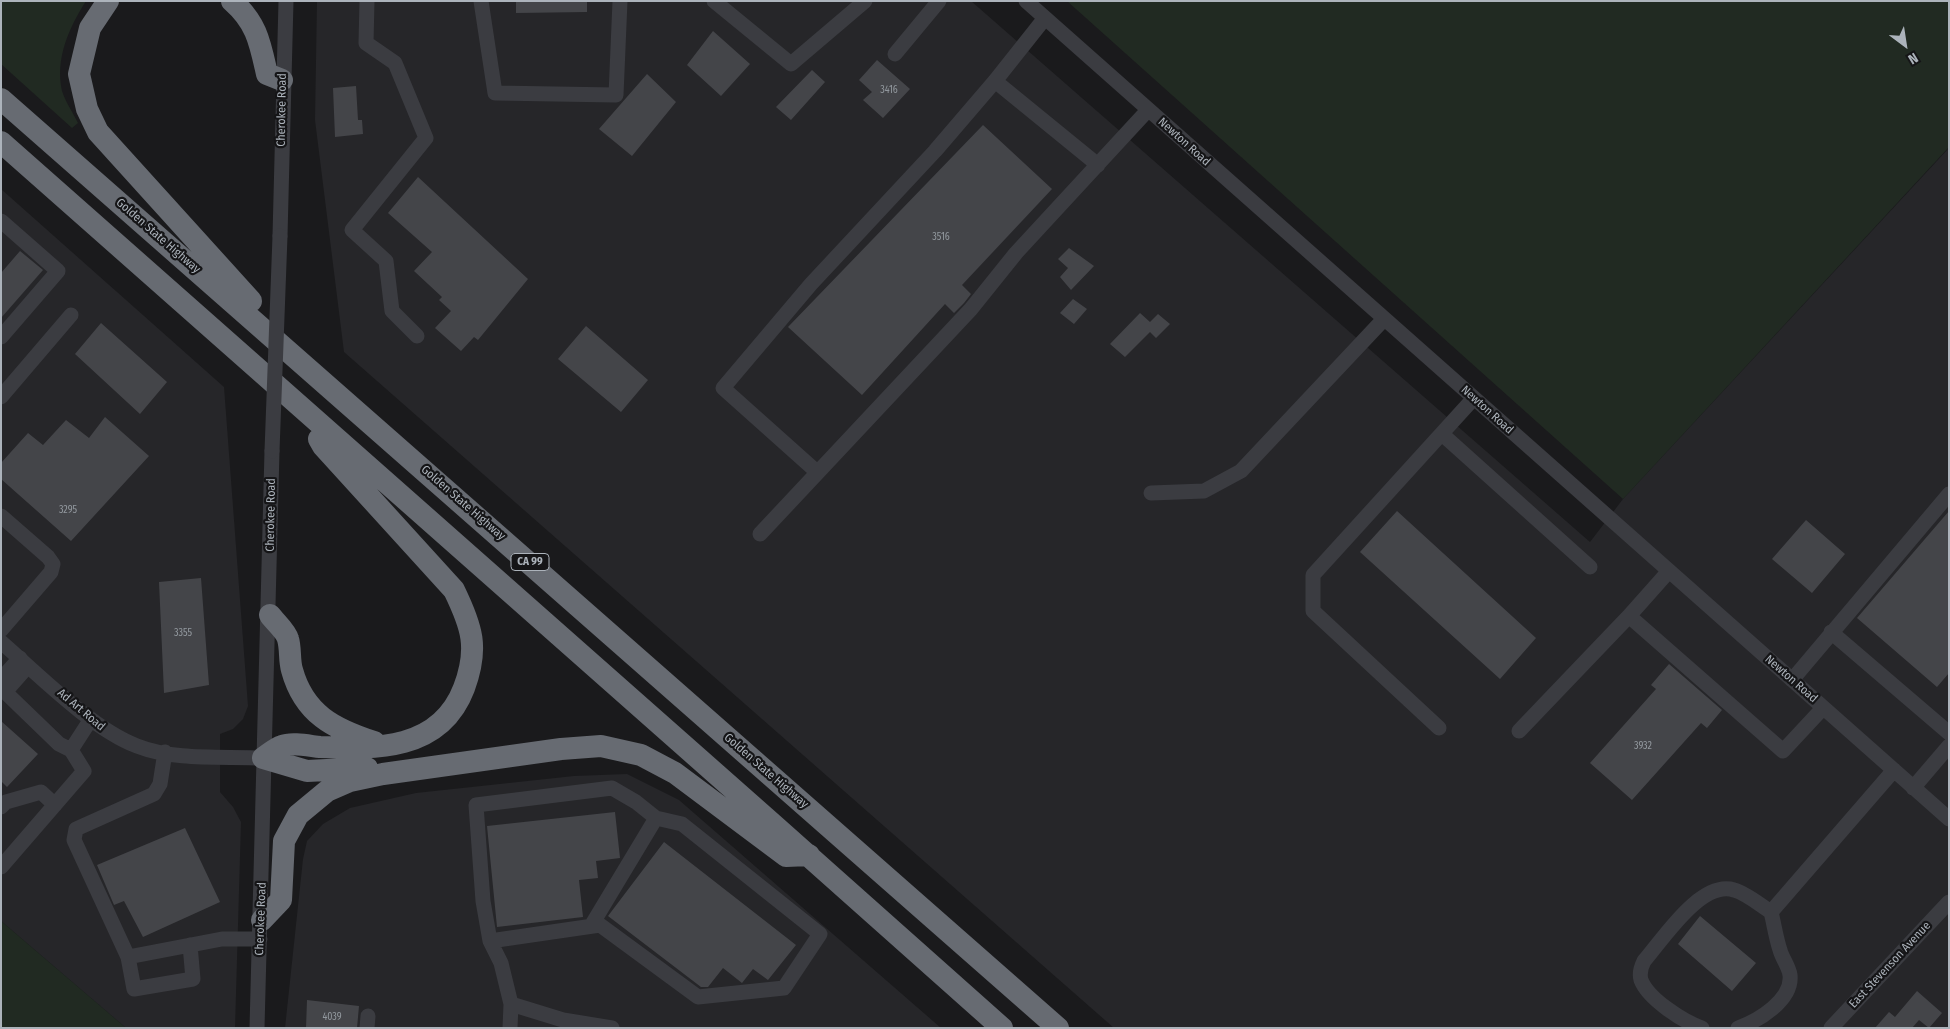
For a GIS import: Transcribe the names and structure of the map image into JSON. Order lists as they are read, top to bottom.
{
  "streets": {
    "highway": ["Golden State Highway", "CA 99"],
    "street": [
      "Cherokee Road",
      "Newton Road",
      "Ad Art Road",
      "East Stevenson Avenue"
    ]
  },
  "crossings": [
    ["Cherokee Road", "Ad Art Road"]
  ],
  "house_numbers": [
    "3416",
    "3516",
    "3295",
    "3355",
    "3932",
    "4039"
  ],
  "north": "bottom right"
}
